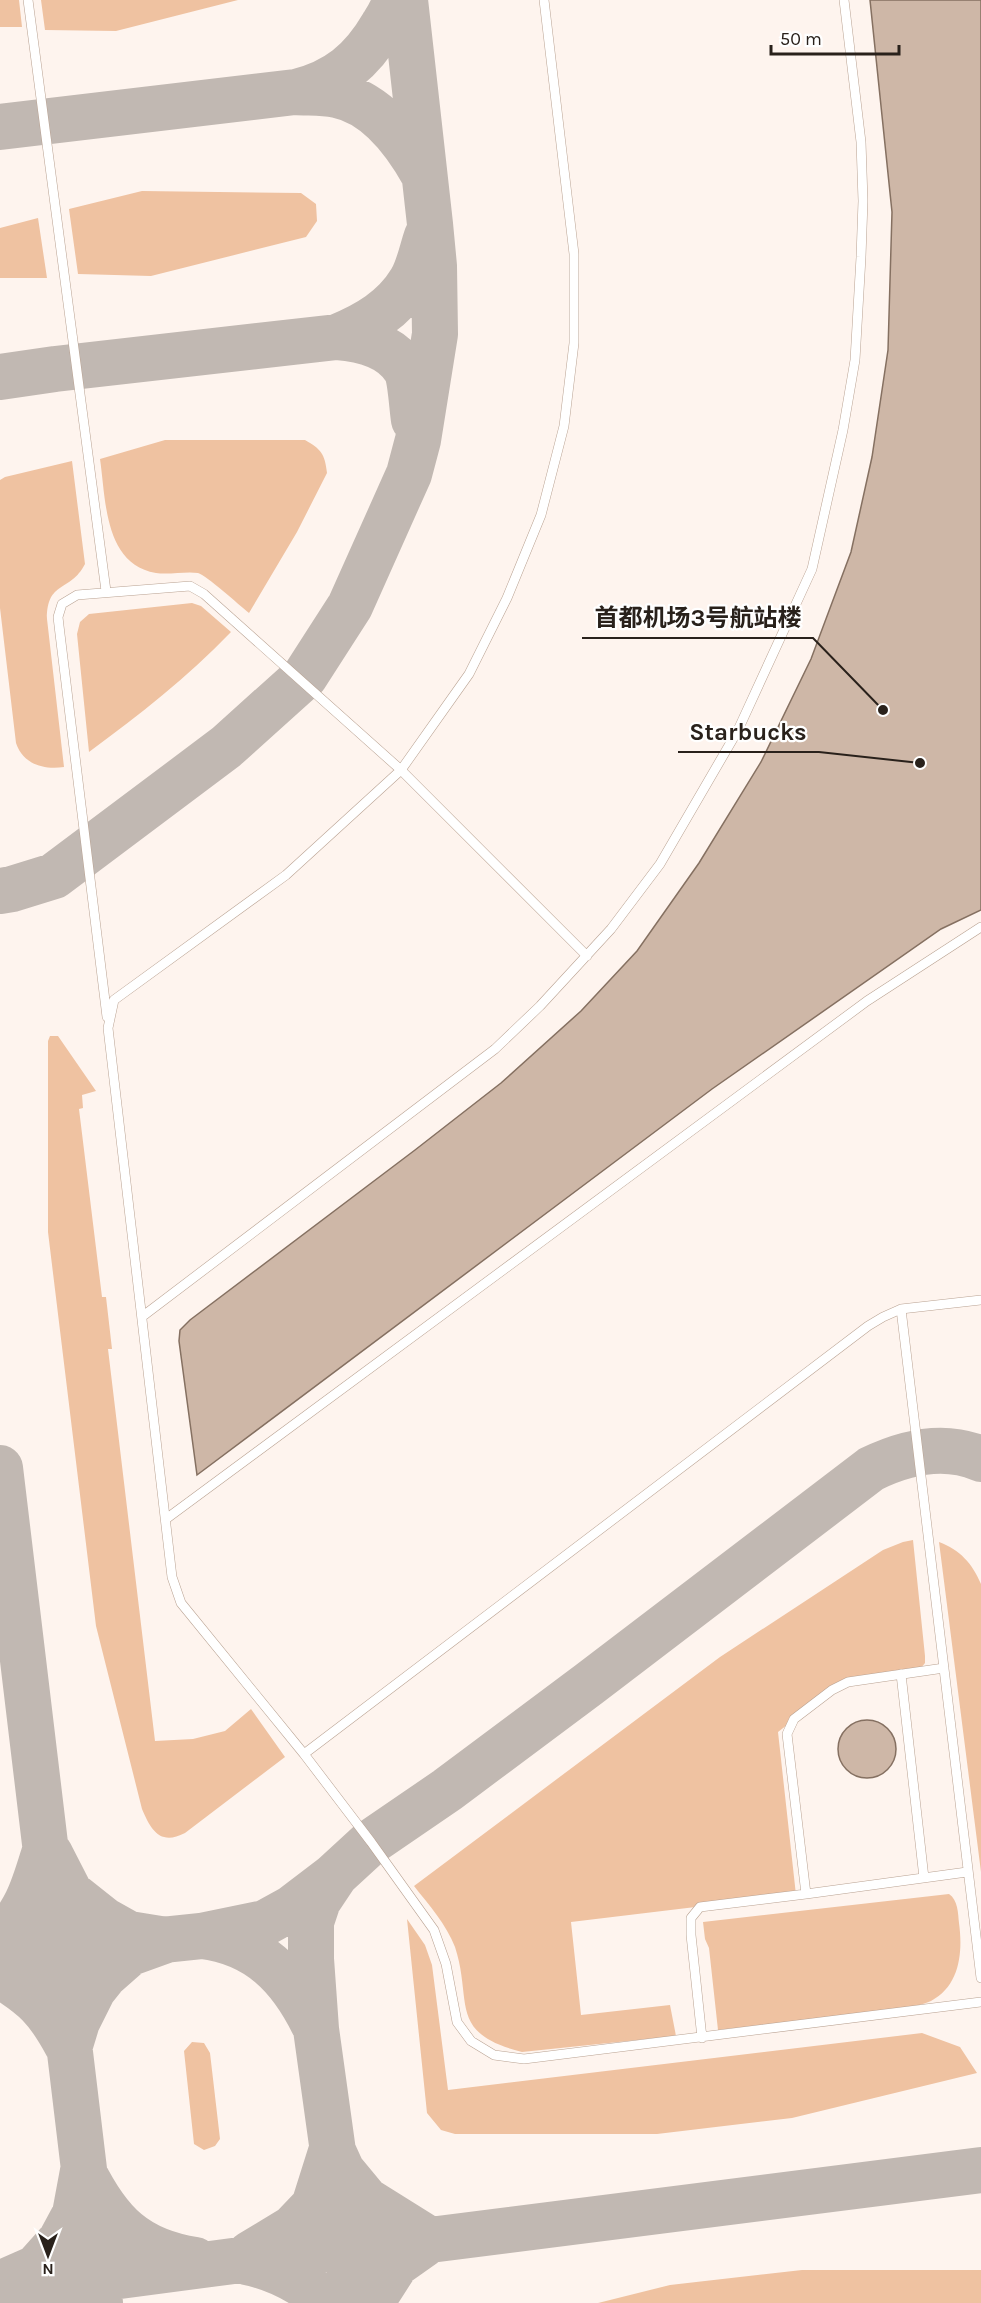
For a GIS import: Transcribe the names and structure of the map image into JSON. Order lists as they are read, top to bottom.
{
  "places": ["首都机场3号航站楼", "Starbucks"],
  "scale_bar": "50 m",
  "north": "bottom"
}
